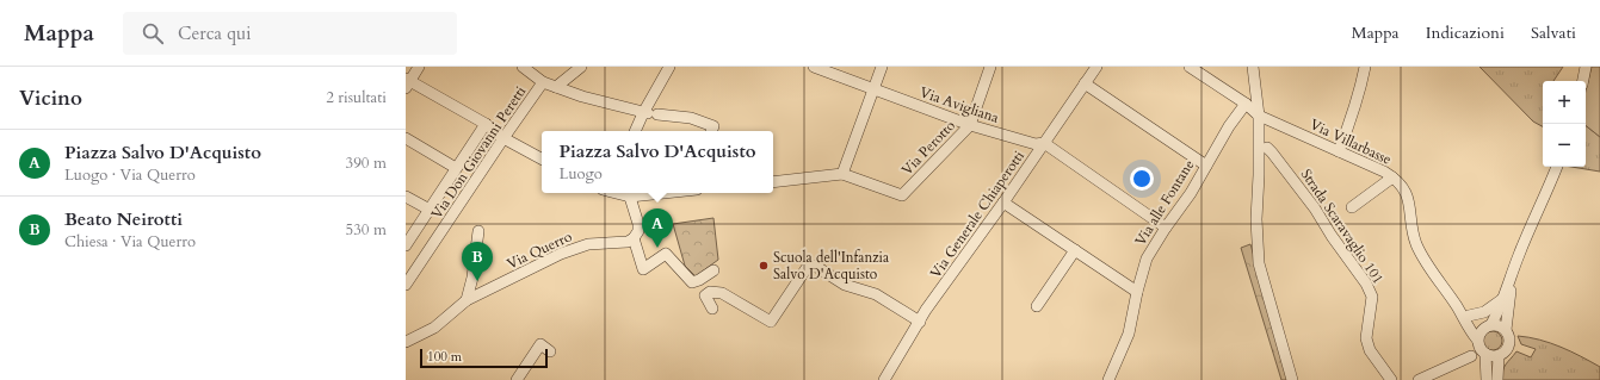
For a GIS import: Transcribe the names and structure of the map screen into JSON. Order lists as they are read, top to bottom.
{
  "streets": {
    "street": [
      "Via Avigliana",
      "Via Villarbasse",
      "Via Perotto",
      "Via Don Giovanni Peretti",
      "Via alle Fontane",
      "Via Generale Chiaperotti",
      "Strada Scaravaglio 101",
      "Via Querro"
    ]
  },
  "crossings": [
    ["Via Avigliana", "Via Perotto"],
    ["Via Avigliana", "Via Generale Chiaperotti"],
    ["Via Villarbasse", "Via alle Fontane"]
  ],
  "places": ["Scuola dell'Infanzia Salvo D'Acquisto"],
  "scale_bar": "100 m",
  "page": {
    "header": "Mappa",
    "search": "Cerca qui",
    "nav": ["Mappa", "Indicazioni", "Salvati"],
    "heading": ["Vicino", "2 risultati"],
    "map_buttons": ["+", "−"],
    "list": [
      {
        "mark": "A",
        "name": "Piazza Salvo D'Acquisto",
        "note": "Luogo · Via Querro",
        "value": "390 m"
      },
      {
        "mark": "B",
        "name": "Beato Neirotti",
        "note": "Chiesa · Via Querro",
        "value": "530 m"
      }
    ],
    "popup": ["Piazza Salvo D'Acquisto", "Luogo"],
    "pins": ["A", "B"],
    "scale": "100 m"
  }
}
